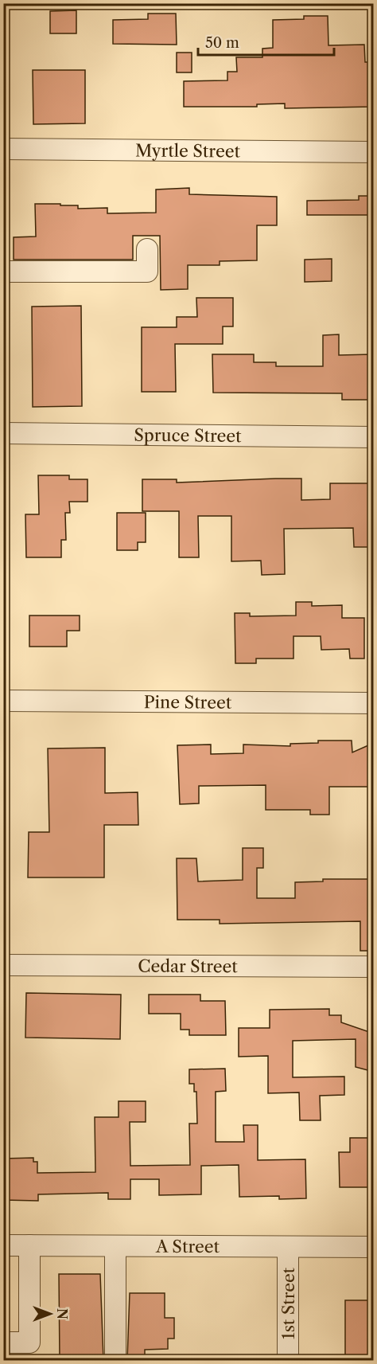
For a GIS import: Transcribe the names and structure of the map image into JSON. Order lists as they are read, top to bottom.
{
  "streets": {
    "street": [
      "Myrtle Street",
      "Spruce Street",
      "Pine Street",
      "Cedar Street",
      "A Street",
      "1st Street"
    ]
  },
  "crossings": [
    ["A Street", "1st Street"]
  ],
  "scale_bar": "50 m",
  "north": "right"
}
